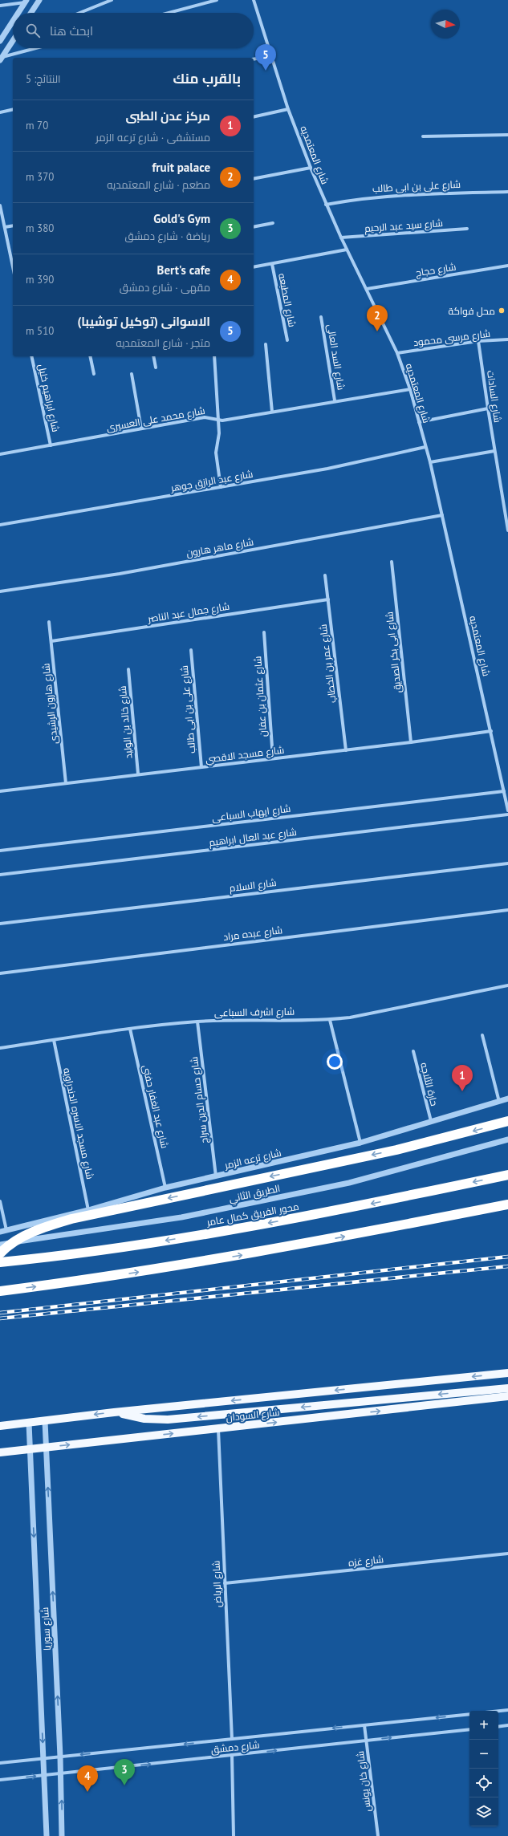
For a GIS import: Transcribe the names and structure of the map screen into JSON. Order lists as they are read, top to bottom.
{
  "streets": {
    "highway": ["محور الفريق كمال عامر"],
    "main road": ["شارع السودان"],
    "street": [
      "شارع المعتمديه",
      "شارع على بن ابى طالب",
      "شارع سيد عبد الرحيم",
      "شارع حجاج",
      "شارع المطبعه",
      "شارع مرسى محمود",
      "شارع السد العالى",
      "شارع السادات",
      "شارع ابراهيم خليل",
      "شارع محمد على العسيرى",
      "شارع عبد الرازق جوهر",
      "شارع ماهر هارون",
      "شارع جمال عبد الناصر",
      "شارع ابى بكر الصديق",
      "شارع عمر بن الخطاب",
      "شارع عثمان بن عفان",
      "شارع هارون الرشيدى",
      "شارع خالد بن الوليد",
      "شارع مسجد الاقصي",
      "شارع ايهاب السباعى",
      "شارع عبد العال ابراهيم",
      "شارع السلام",
      "شارع عبده مراد",
      "شارع اشرف السباعى",
      "حارة الثلاجه",
      "شارع حسام الدين سراج",
      "شارع عبد الغفار حفنى",
      "شارع مسجد الاسره الدندراويه",
      "شارع ترعه الزمر",
      "الطريق الثاني",
      "شارع غزه",
      "شارع الرياض",
      "شارع سوريا",
      "شارع دمشق",
      "شارع خان يونس"
    ]
  },
  "crossings": [
    ["شارع المعتمديه", "شارع على بن ابى طالب"],
    ["شارع المعتمديه", "شارع سيد عبد الرحيم"],
    ["شارع المعتمديه", "شارع حجاج"],
    ["شارع المعتمديه", "شارع مرسى محمود"],
    ["شارع المعتمديه", "شارع محمد على العسيرى"],
    ["شارع المعتمديه", "شارع عبد الرازق جوهر"],
    ["شارع المعتمديه", "شارع ماهر هارون"],
    ["شارع المعتمديه", "شارع مسجد الاقصي"],
    ["شارع المعتمديه", "شارع ايهاب السباعى"],
    ["شارع على بن ابى طالب", "شارع مسجد الاقصي"],
    ["شارع مرسى محمود", "شارع السادات"],
    ["شارع السد العالى", "شارع محمد على العسيرى"],
    ["شارع ابراهيم خليل", "شارع محمد على العسيرى"],
    ["شارع جمال عبد الناصر", "شارع عمر بن الخطاب"],
    ["شارع جمال عبد الناصر", "شارع هارون الرشيدى"],
    ["شارع ابى بكر الصديق", "شارع مسجد الاقصي"],
    ["شارع عمر بن الخطاب", "شارع مسجد الاقصي"],
    ["شارع عثمان بن عفان", "شارع مسجد الاقصي"],
    ["شارع هارون الرشيدى", "شارع مسجد الاقصي"],
    ["شارع خالد بن الوليد", "شارع مسجد الاقصي"],
    ["شارع اشرف السباعى", "شارع حسام الدين سراج"],
    ["شارع اشرف السباعى", "شارع عبد الغفار حفنى"],
    ["شارع اشرف السباعى", "شارع مسجد الاسره الدندراويه"],
    ["حارة الثلاجه", "شارع ترعه الزمر"],
    ["شارع حسام الدين سراج", "شارع ترعه الزمر"],
    ["شارع عبد الغفار حفنى", "شارع ترعه الزمر"],
    ["شارع مسجد الاسره الدندراويه", "شارع ترعه الزمر"],
    ["شارع السودان", "شارع الرياض"],
    ["شارع السودان", "شارع سوريا"],
    ["شارع غزه", "شارع الرياض"],
    ["شارع الرياض", "شارع دمشق"],
    ["شارع سوريا", "شارع دمشق"],
    ["شارع دمشق", "شارع خان يونس"]
  ],
  "places": ["محل فواكة"],
  "north": "right",
  "page": {
    "search": "ابحث هنا",
    "pins": [
      "5",
      "2",
      "1",
      "3",
      "4"
    ],
    "heading": ["بالقرب منك", "النتائج: 5"],
    "list": [
      {
        "mark": "1",
        "name": "مركز عدن الطبى",
        "note": "مستشفى · شارع ترعه الزمر",
        "value": "70 m"
      },
      {
        "mark": "2",
        "name": "fruit palace",
        "note": "مطعم · شارع المعتمديه",
        "value": "370 m"
      },
      {
        "mark": "3",
        "name": "Gold's Gym",
        "note": "رياضة · شارع دمشق",
        "value": "380 m"
      },
      {
        "mark": "4",
        "name": "Bert's cafe",
        "note": "مقهى · شارع دمشق",
        "value": "390 m"
      },
      {
        "mark": "5",
        "name": "الاسوانى (توكيل توشيبا)",
        "note": "متجر · شارع المعتمديه",
        "value": "510 m"
      }
    ],
    "map_buttons": ["+", "−"]
  }
}
